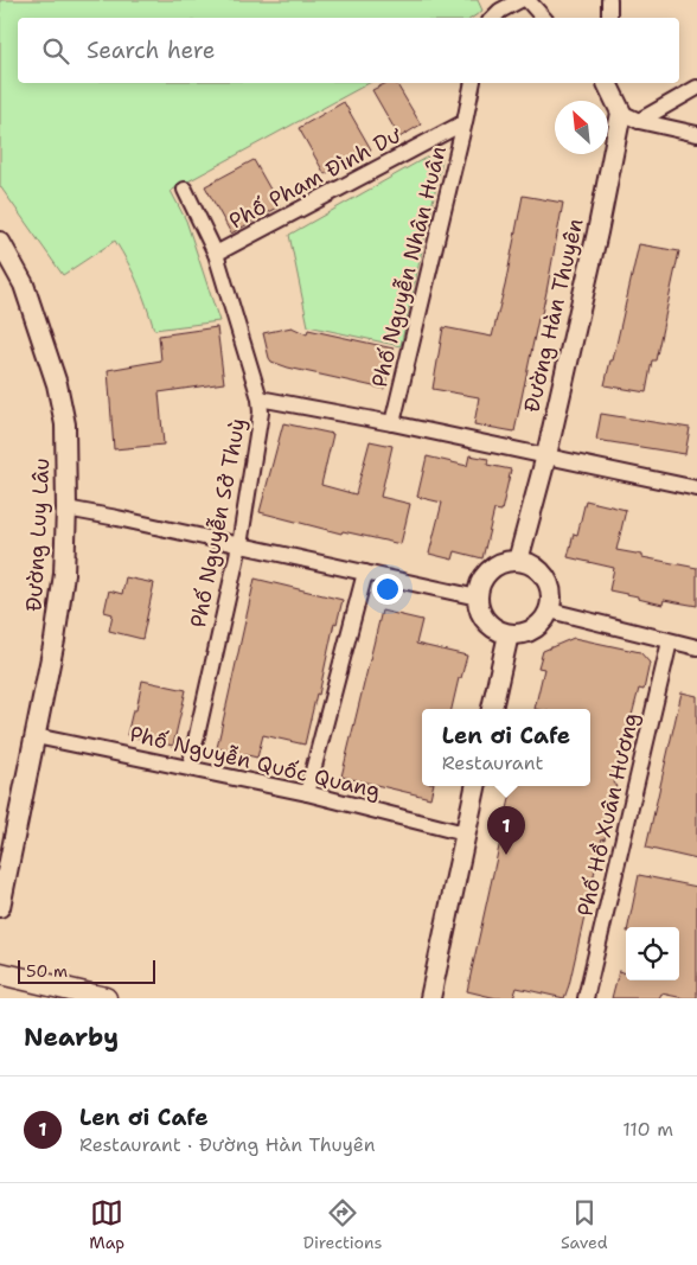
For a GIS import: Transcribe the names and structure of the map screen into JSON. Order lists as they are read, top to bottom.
{
  "streets": {
    "street": [
      "Phố Phạm Đình Dư",
      "Phố Nguyễn Nhân Huân",
      "Đường Hàn Thuyên",
      "Phố Nguyễn Sở Thuỳ",
      "Đường Luy Lâu",
      "Phố Nguyễn Quốc Quang",
      "Phố Hồ Xuân Hương"
    ]
  },
  "crossings": [
    ["Phố Phạm Đình Dư", "Phố Nguyễn Nhân Huân"],
    ["Phố Phạm Đình Dư", "Phố Nguyễn Sở Thuỳ"],
    ["Phố Nguyễn Sở Thuỳ", "Phố Nguyễn Quốc Quang"],
    ["Đường Luy Lâu", "Phố Nguyễn Quốc Quang"]
  ],
  "scale_bar": "50 m",
  "north": "top left",
  "page": {
    "search": "Search here",
    "popup": ["Len ơi Cafe", "Restaurant"],
    "pins": "1",
    "scale": "50 m",
    "heading": "Nearby",
    "list": [
      {
        "mark": "1",
        "name": "Len ơi Cafe",
        "note": "Restaurant · Đường Hàn Thuyên",
        "value": "110 m"
      }
    ],
    "nav": ["Map", "Directions", "Saved"]
  }
}
